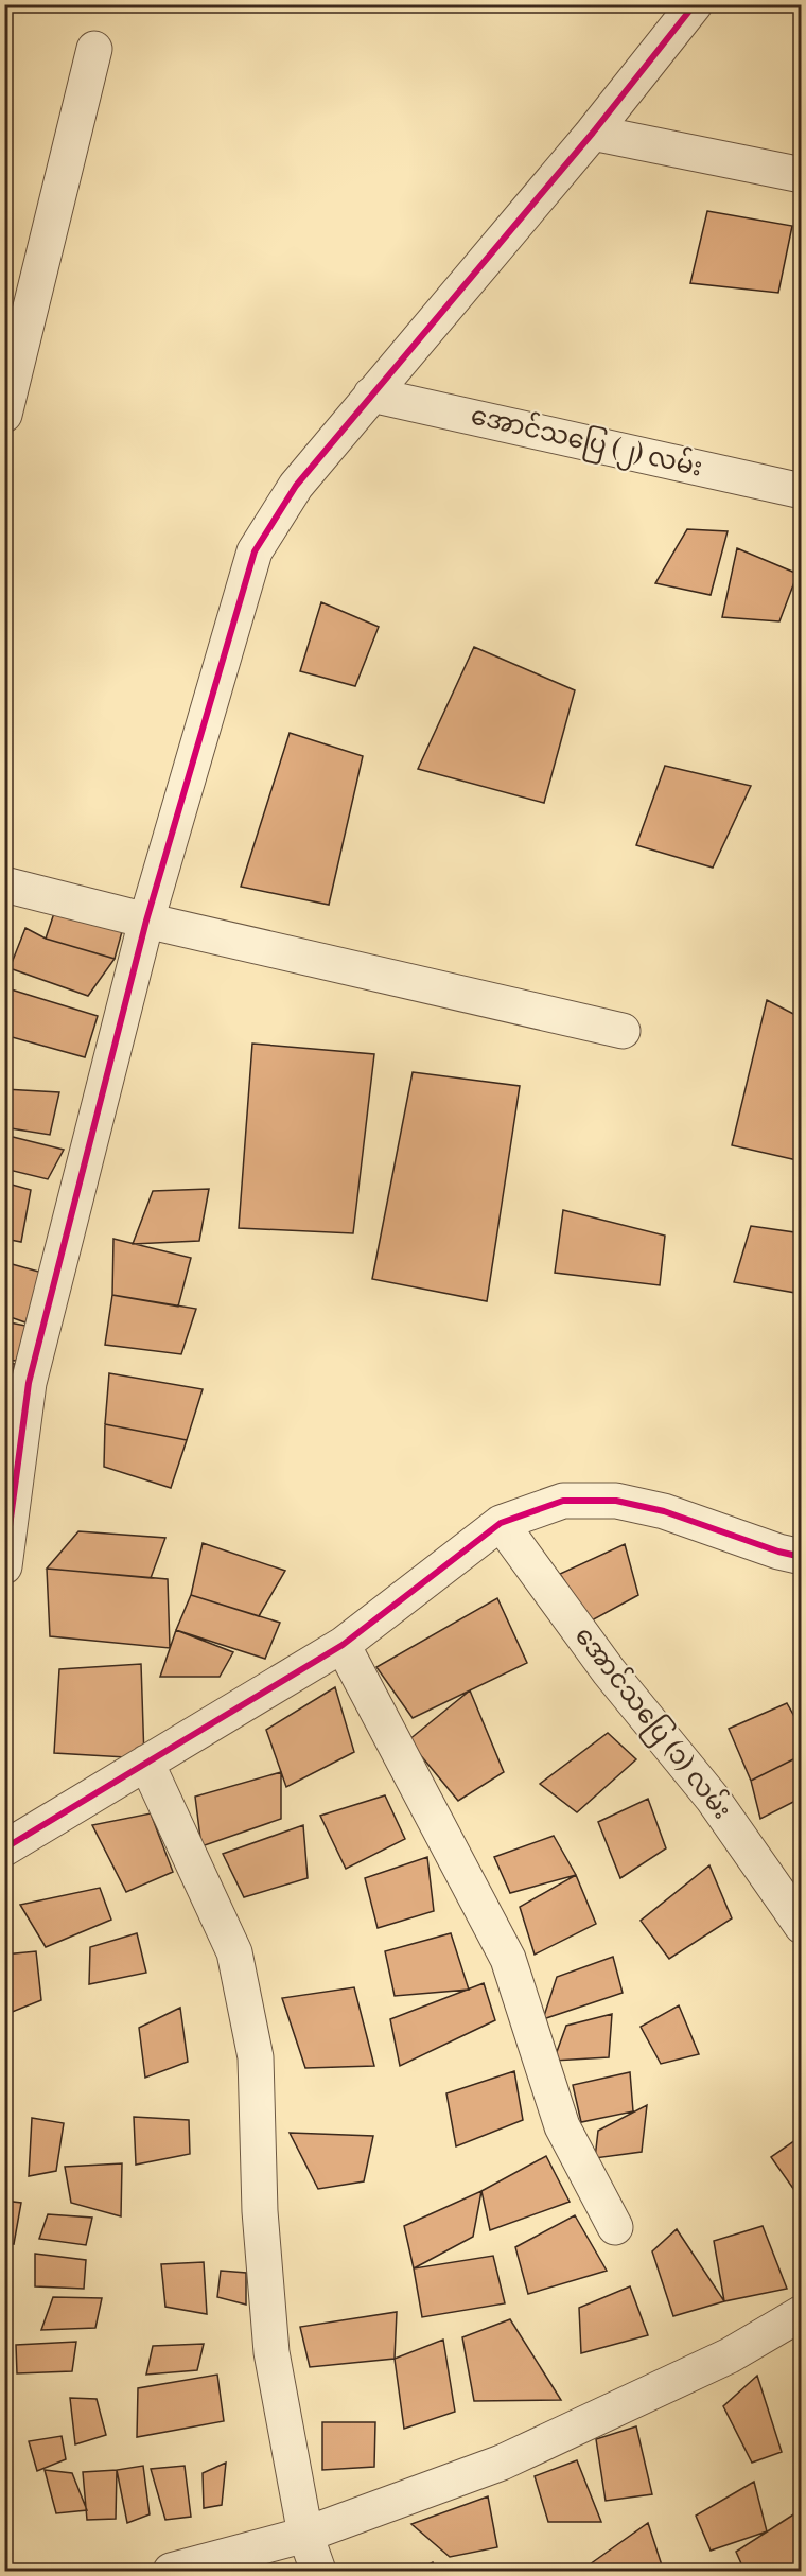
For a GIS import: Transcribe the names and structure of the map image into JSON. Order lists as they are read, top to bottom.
{
  "streets": {
    "street": ["အောင်သပြေ (၂) လမ်း", "အောင်သပြေ (၁) လမ်း"]
  }
}
